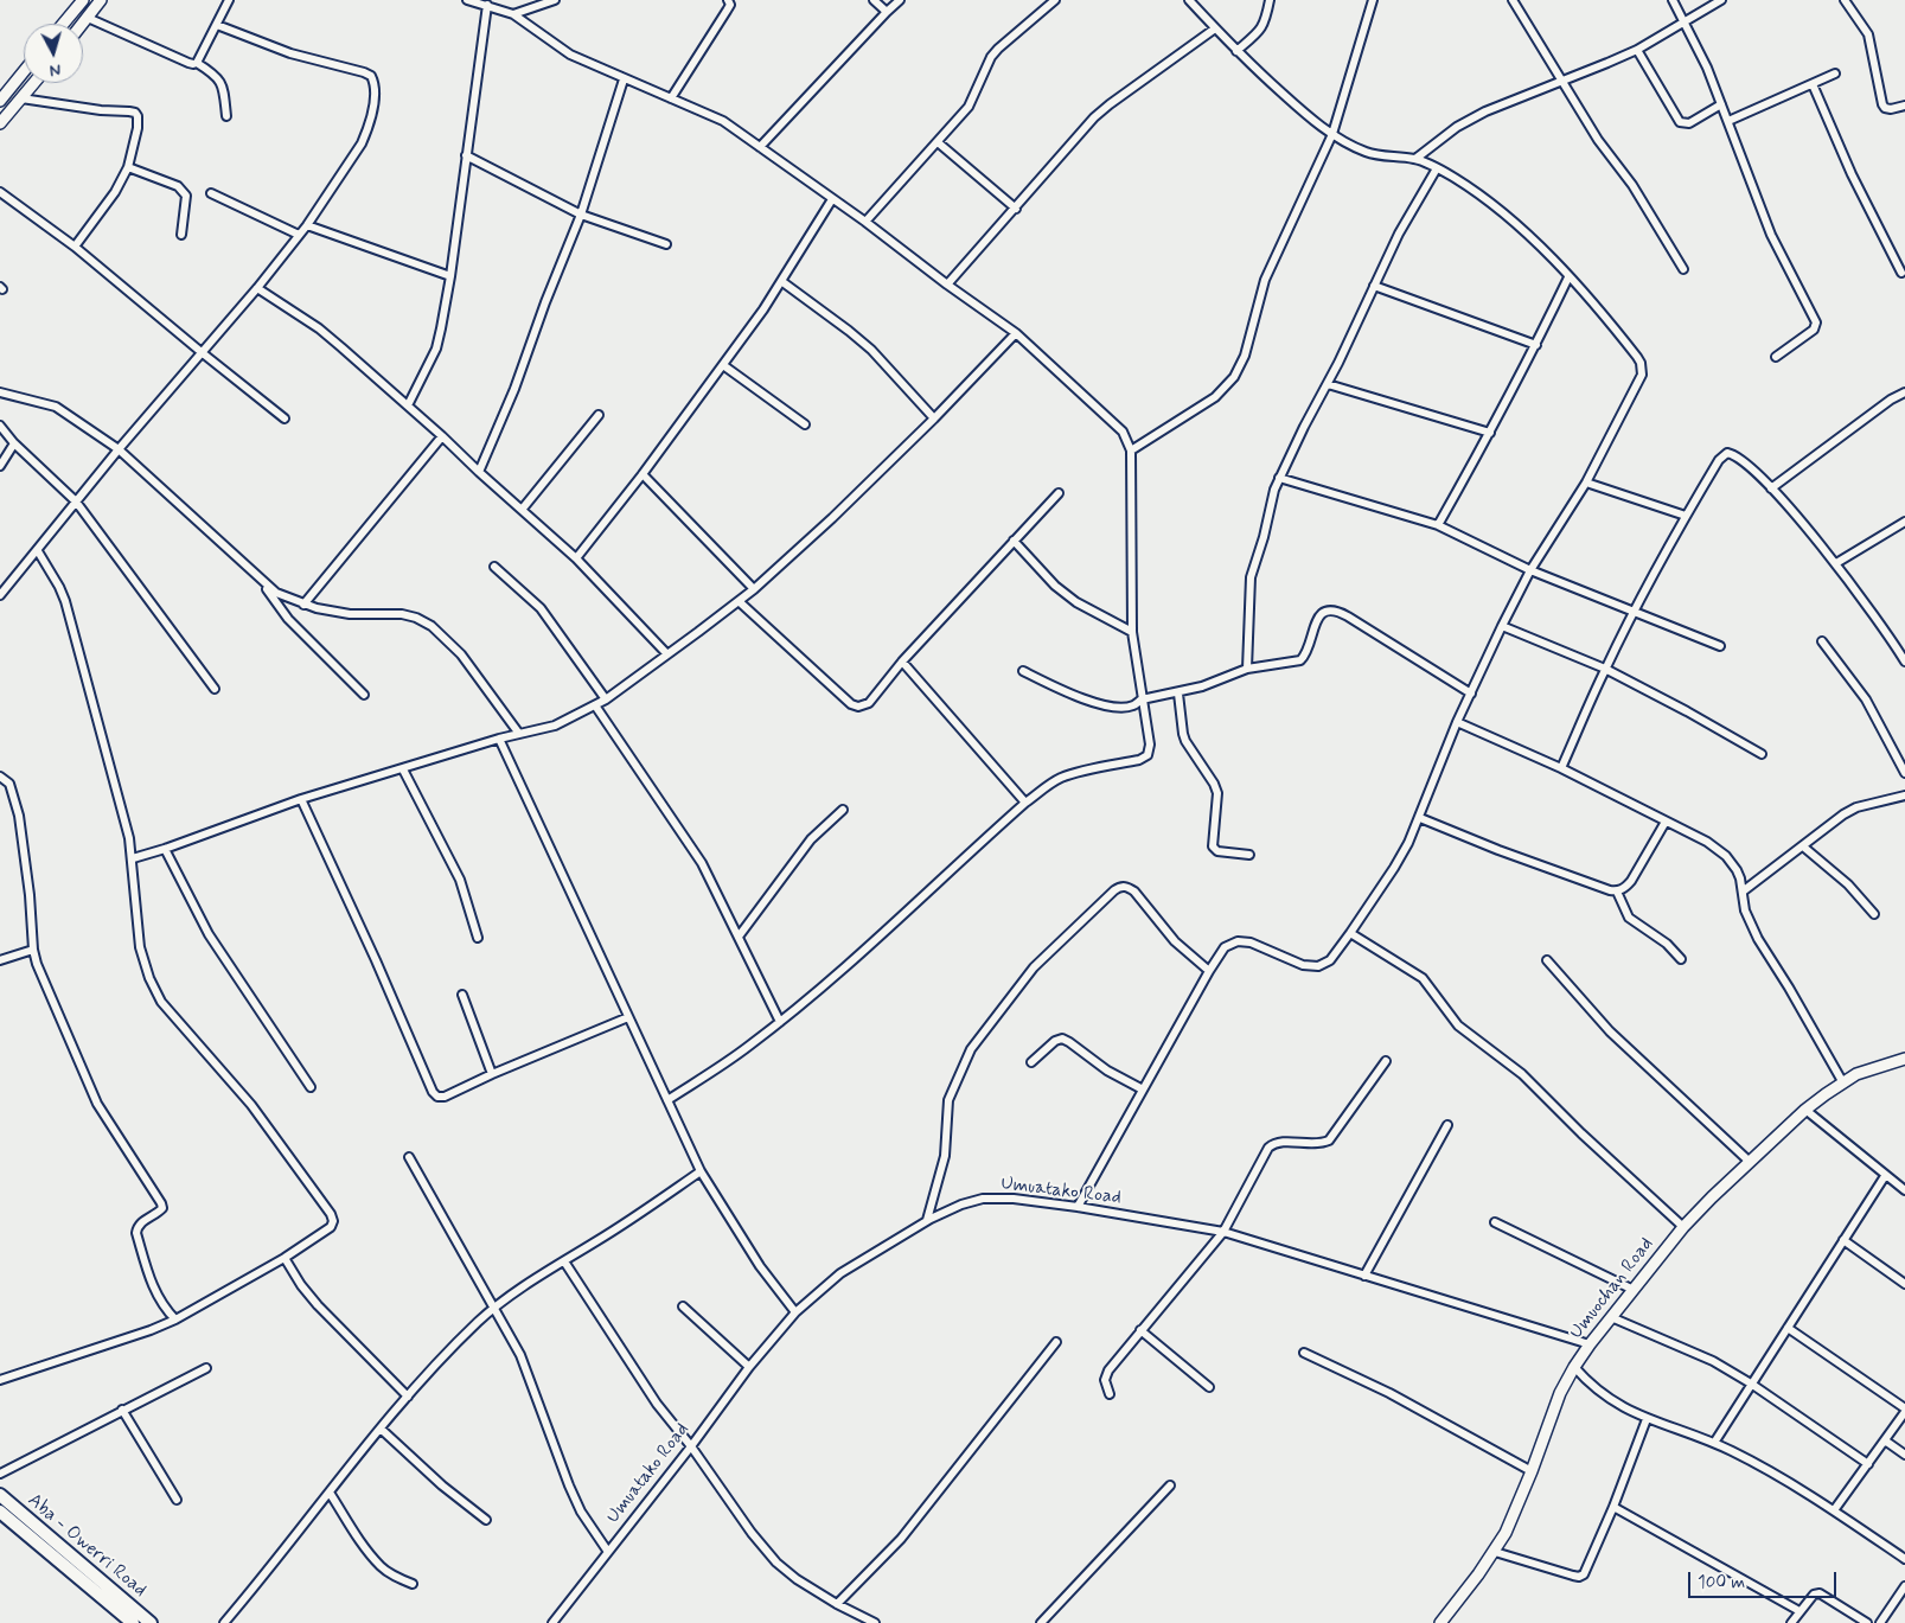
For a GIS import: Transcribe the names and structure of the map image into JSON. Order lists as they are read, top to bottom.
{
  "streets": {
    "main road": ["Aba - Owerri Road"],
    "street": ["Umuatako Road", "Umuochan Road"]
  },
  "crossings": [
    ["Umuatako Road", "Umuochan Road"]
  ],
  "scale_bar": "100 m",
  "north": "bottom"
}
